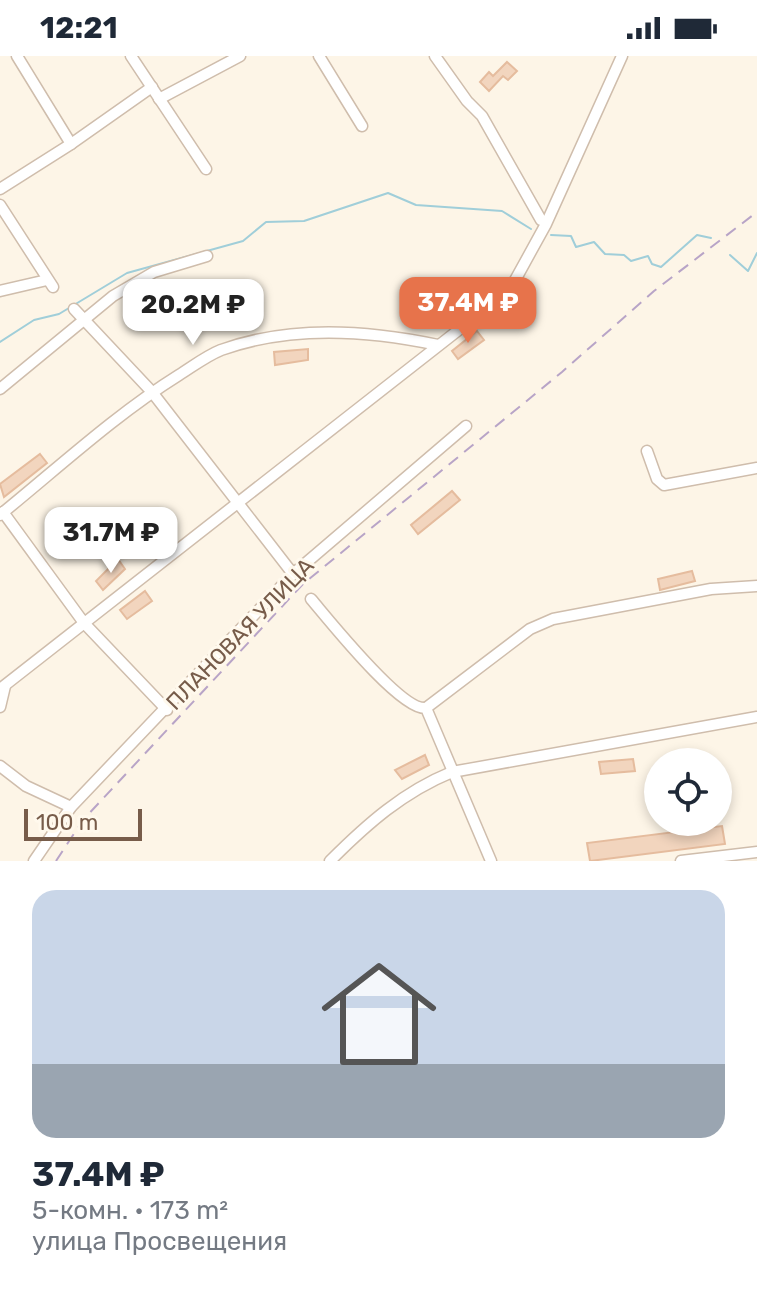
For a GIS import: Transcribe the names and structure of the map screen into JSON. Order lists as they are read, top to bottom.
{
  "streets": {
    "street": ["ПЛАНОВАЯ УЛИЦА"]
  },
  "scale_bar": "100 m",
  "page": {
    "status": "12:21",
    "price": ["37.4M ₽", "20.2M ₽", "31.7M ₽"],
    "scale": "100 m",
    "list": [
      {
        "name": "37.4M ₽",
        "note": "5-комн. · 173 m² · улица Просвещения"
      }
    ]
  }
}
